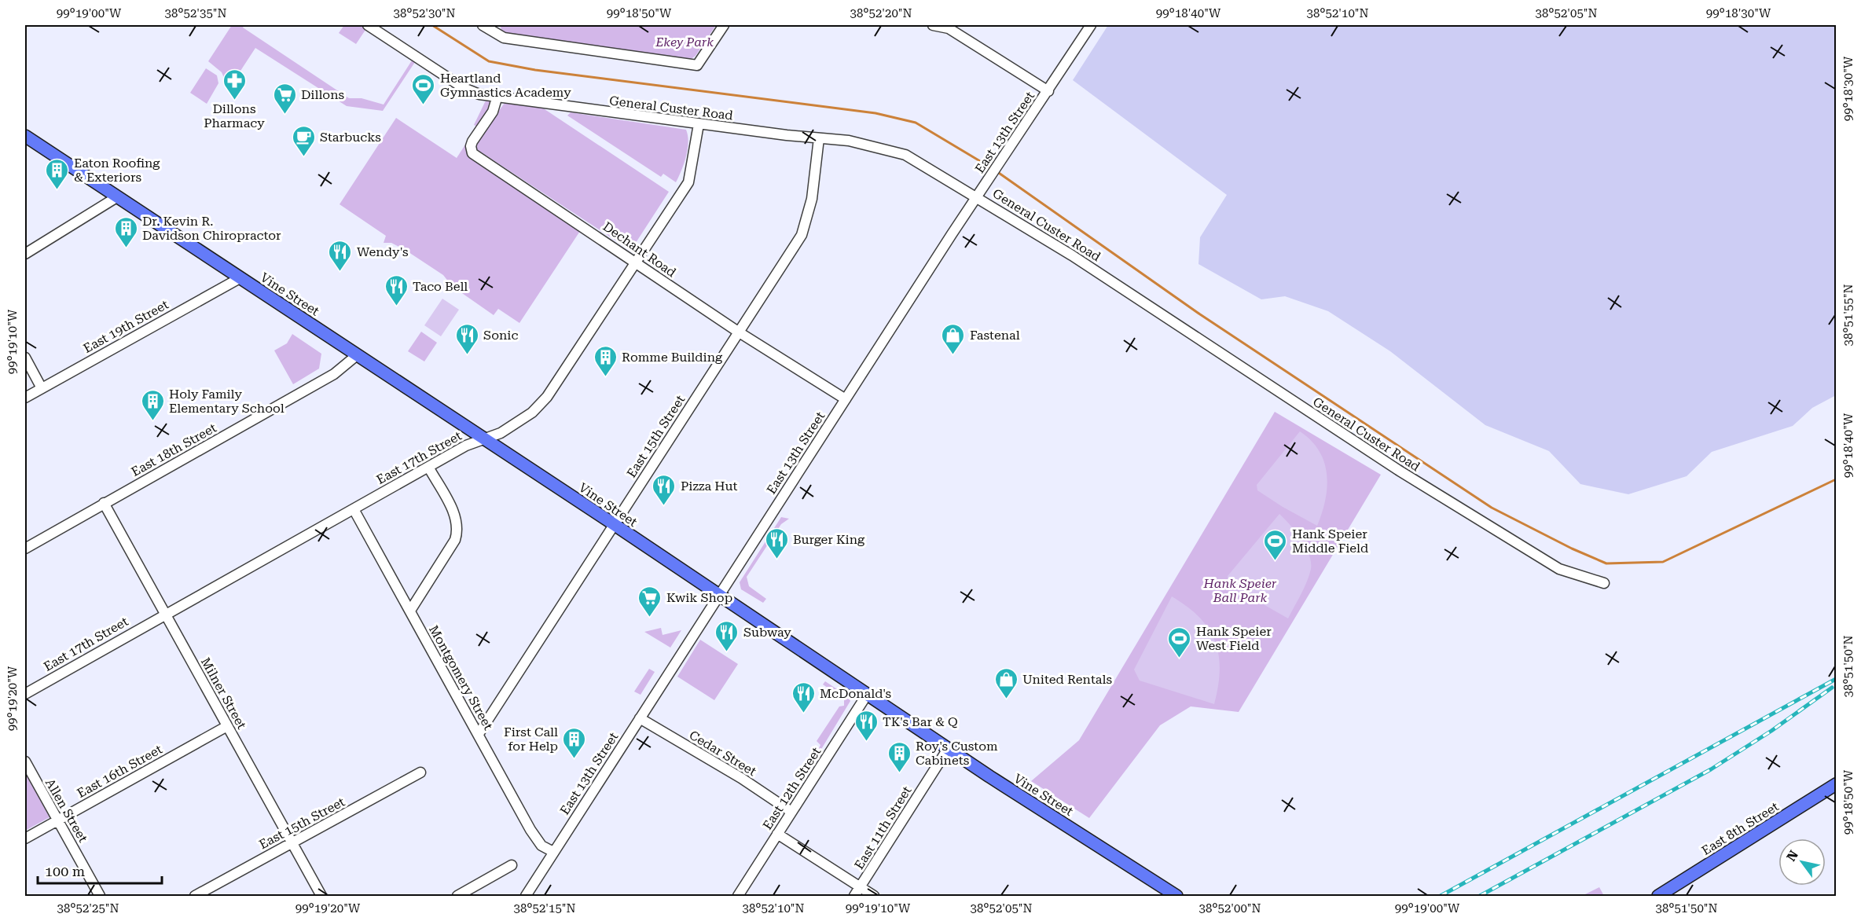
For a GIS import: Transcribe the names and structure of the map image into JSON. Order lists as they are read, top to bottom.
{
  "streets": {
    "main road": ["Vine Street", "East 8th Street"],
    "street": [
      "General Custer Road",
      "East 13th Street",
      "Dechant Road",
      "East 19th Street",
      "East 15th Street",
      "East 18th Street",
      "East 17th Street",
      "Montgomery Street",
      "Milner Street",
      "Cedar Street",
      "East 16th Street",
      "East 12th Street",
      "Allen Street",
      "East 11th Street"
    ]
  },
  "crossings": [
    ["General Custer Road", "East 13th Street"],
    ["General Custer Road", "Dechant Road"],
    ["General Custer Road", "East 15th Street"],
    ["General Custer Road", "East 17th Street"],
    ["East 13th Street", "Dechant Road"],
    ["East 13th Street", "Vine Street"],
    ["East 13th Street", "Montgomery Street"],
    ["East 13th Street", "Cedar Street"],
    ["Dechant Road", "East 15th Street"],
    ["Dechant Road", "East 17th Street"],
    ["Vine Street", "East 19th Street"],
    ["Vine Street", "East 15th Street"],
    ["Vine Street", "East 18th Street"],
    ["Vine Street", "East 17th Street"],
    ["Vine Street", "East 12th Street"],
    ["Vine Street", "East 11th Street"],
    ["East 15th Street", "Montgomery Street"],
    ["East 15th Street", "Milner Street"],
    ["East 18th Street", "Milner Street"],
    ["East 17th Street", "Montgomery Street"],
    ["East 17th Street", "Milner Street"],
    ["Milner Street", "East 16th Street"],
    ["Cedar Street", "East 12th Street"],
    ["East 16th Street", "Allen Street"]
  ],
  "parks": ["Ekey Park", "Hank Speier Ball Park"],
  "places": {
    "pharmacy": ["Dillons Pharmacy"],
    "sports": ["Heartland Gymnastics Academy", "Hank Speier Middle Field", "Hank Speier West Field"],
    "supermarket": ["Dillons", "Kwik Shop"],
    "cafe": ["Starbucks"],
    "building": [
      "Eaton Roofing & Exteriors",
      "Dr. Kevin R. Davidson Chiropractor",
      "Romme Building",
      "Holy Family Elementary School",
      "First Call for Help",
      "Roy's Custom Cabinets"
    ],
    "restaurant": [
      "Wendy's",
      "Taco Bell",
      "Sonic",
      "Pizza Hut",
      "Burger King",
      "Subway",
      "McDonald's",
      "TK's Bar & Q"
    ],
    "shop": ["Fastenal", "United Rentals"]
  },
  "scale_bar": "100 m",
  "north": "top left",
  "coordinates": [
    "99°19'00\"W",
    "38°52'35\"N",
    "38°52'30\"N",
    "99°18'50\"W",
    "38°52'20\"N",
    "99°18'40\"W",
    "38°52'10\"N",
    "38°52'05\"N",
    "99°18'30\"W",
    "38°51'55\"N",
    "99°19'10\"W",
    "38°51'50\"N",
    "99°19'20\"W",
    "38°52'25\"N",
    "38°52'15\"N",
    "38°52'00\"N"
  ]
}
